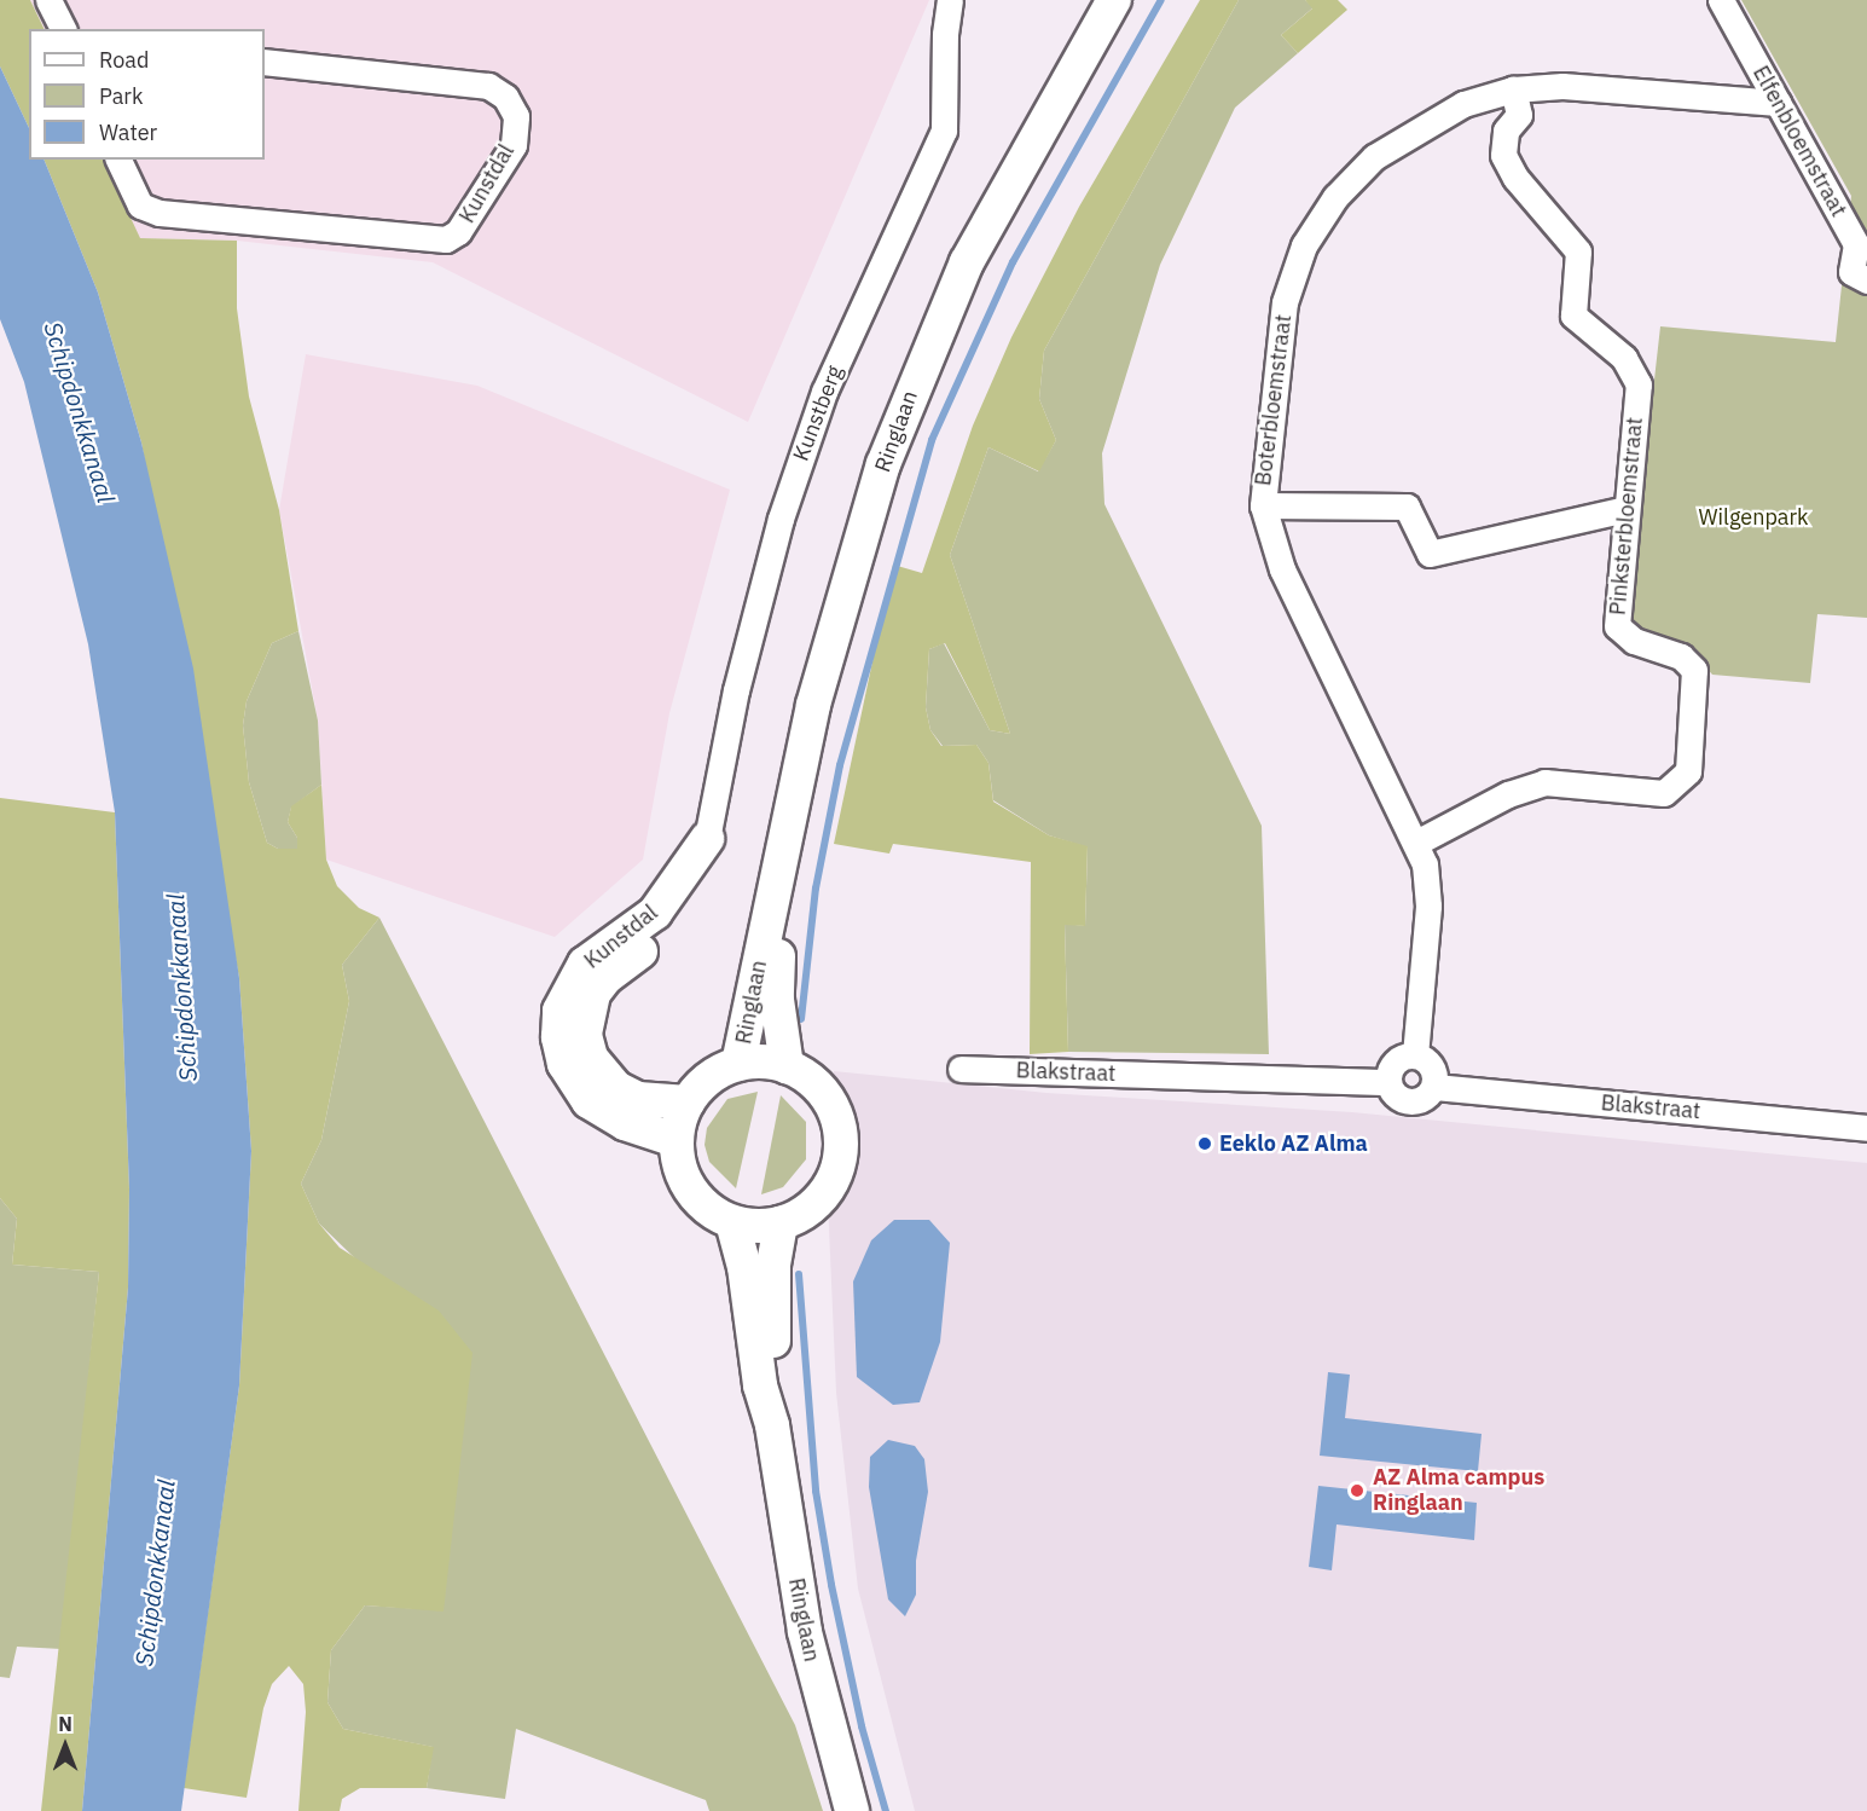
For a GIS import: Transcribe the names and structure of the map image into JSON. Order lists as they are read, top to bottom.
{
  "streets": {
    "main road": ["Kunstdal", "Ringlaan"],
    "street": [
      "Elfenbloemstraat",
      "Boterbloemstraat",
      "Kunstberg",
      "Pinksterbloemstraat",
      "Blakstraat"
    ]
  },
  "crossings": [
    ["Elfenbloemstraat", "Boterbloemstraat"],
    ["Kunstdal", "Kunstberg"],
    ["Kunstdal", "Ringlaan"],
    ["Boterbloemstraat", "Pinksterbloemstraat"],
    ["Boterbloemstraat", "Blakstraat"]
  ],
  "water": ["Schipdonkkanaal"],
  "parks": ["Wilgenpark"],
  "places": ["Eeklo AZ Alma", "AZ Alma campus Ringlaan"],
  "legend": ["Road", "Park", "Water"],
  "north": "top"
}
